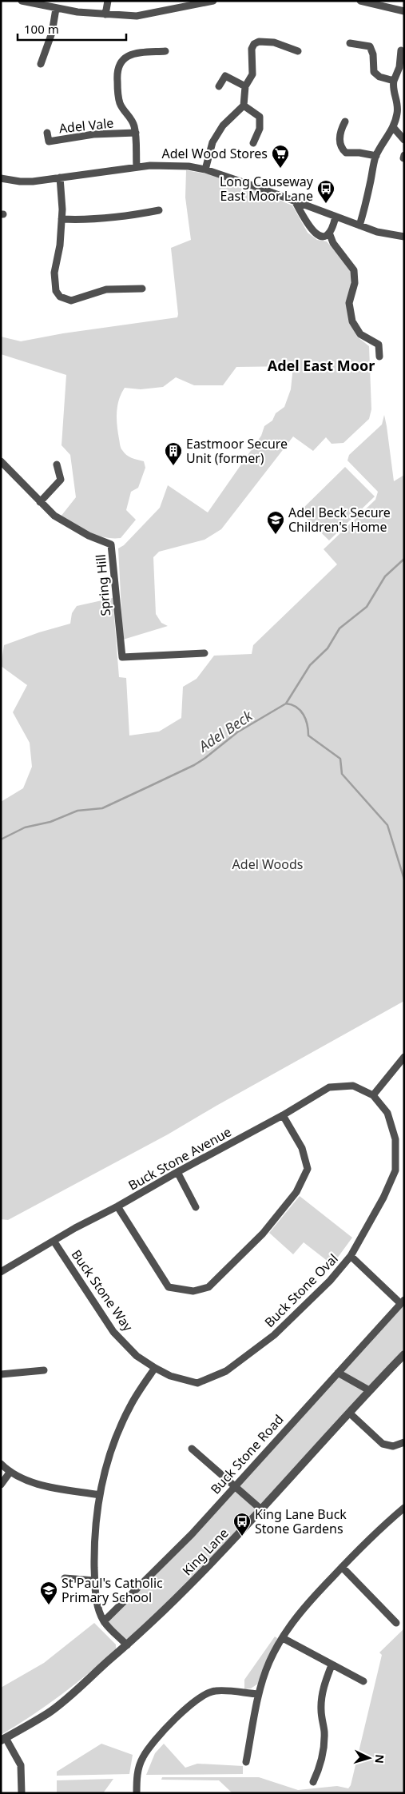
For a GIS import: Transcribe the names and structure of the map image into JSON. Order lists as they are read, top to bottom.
{
  "streets": {
    "street": [
      "Adel Vale",
      "Spring Hill",
      "Buck Stone Avenue",
      "Buck Stone Way",
      "Buck Stone Oval",
      "Buck Stone Road",
      "King Lane"
    ]
  },
  "crossings": [
    ["Buck Stone Avenue", "Buck Stone Way"],
    ["Buck Stone Avenue", "Buck Stone Oval"],
    ["Buck Stone Way", "Buck Stone Oval"]
  ],
  "districts": ["Adel East Moor"],
  "water": ["Adel Beck"],
  "parks": ["Adel Woods"],
  "places": {
    "supermarket": ["Adel Wood Stores"],
    "bus stop": ["Long Causeway East Moor Lane", "King Lane Buck Stone Gardens"],
    "building": ["Eastmoor Secure Unit (former)"],
    "school or university": ["Adel Beck Secure Children's Home", "St Paul's Catholic Primary School"]
  },
  "scale_bar": "100 m",
  "north": "right"
}
